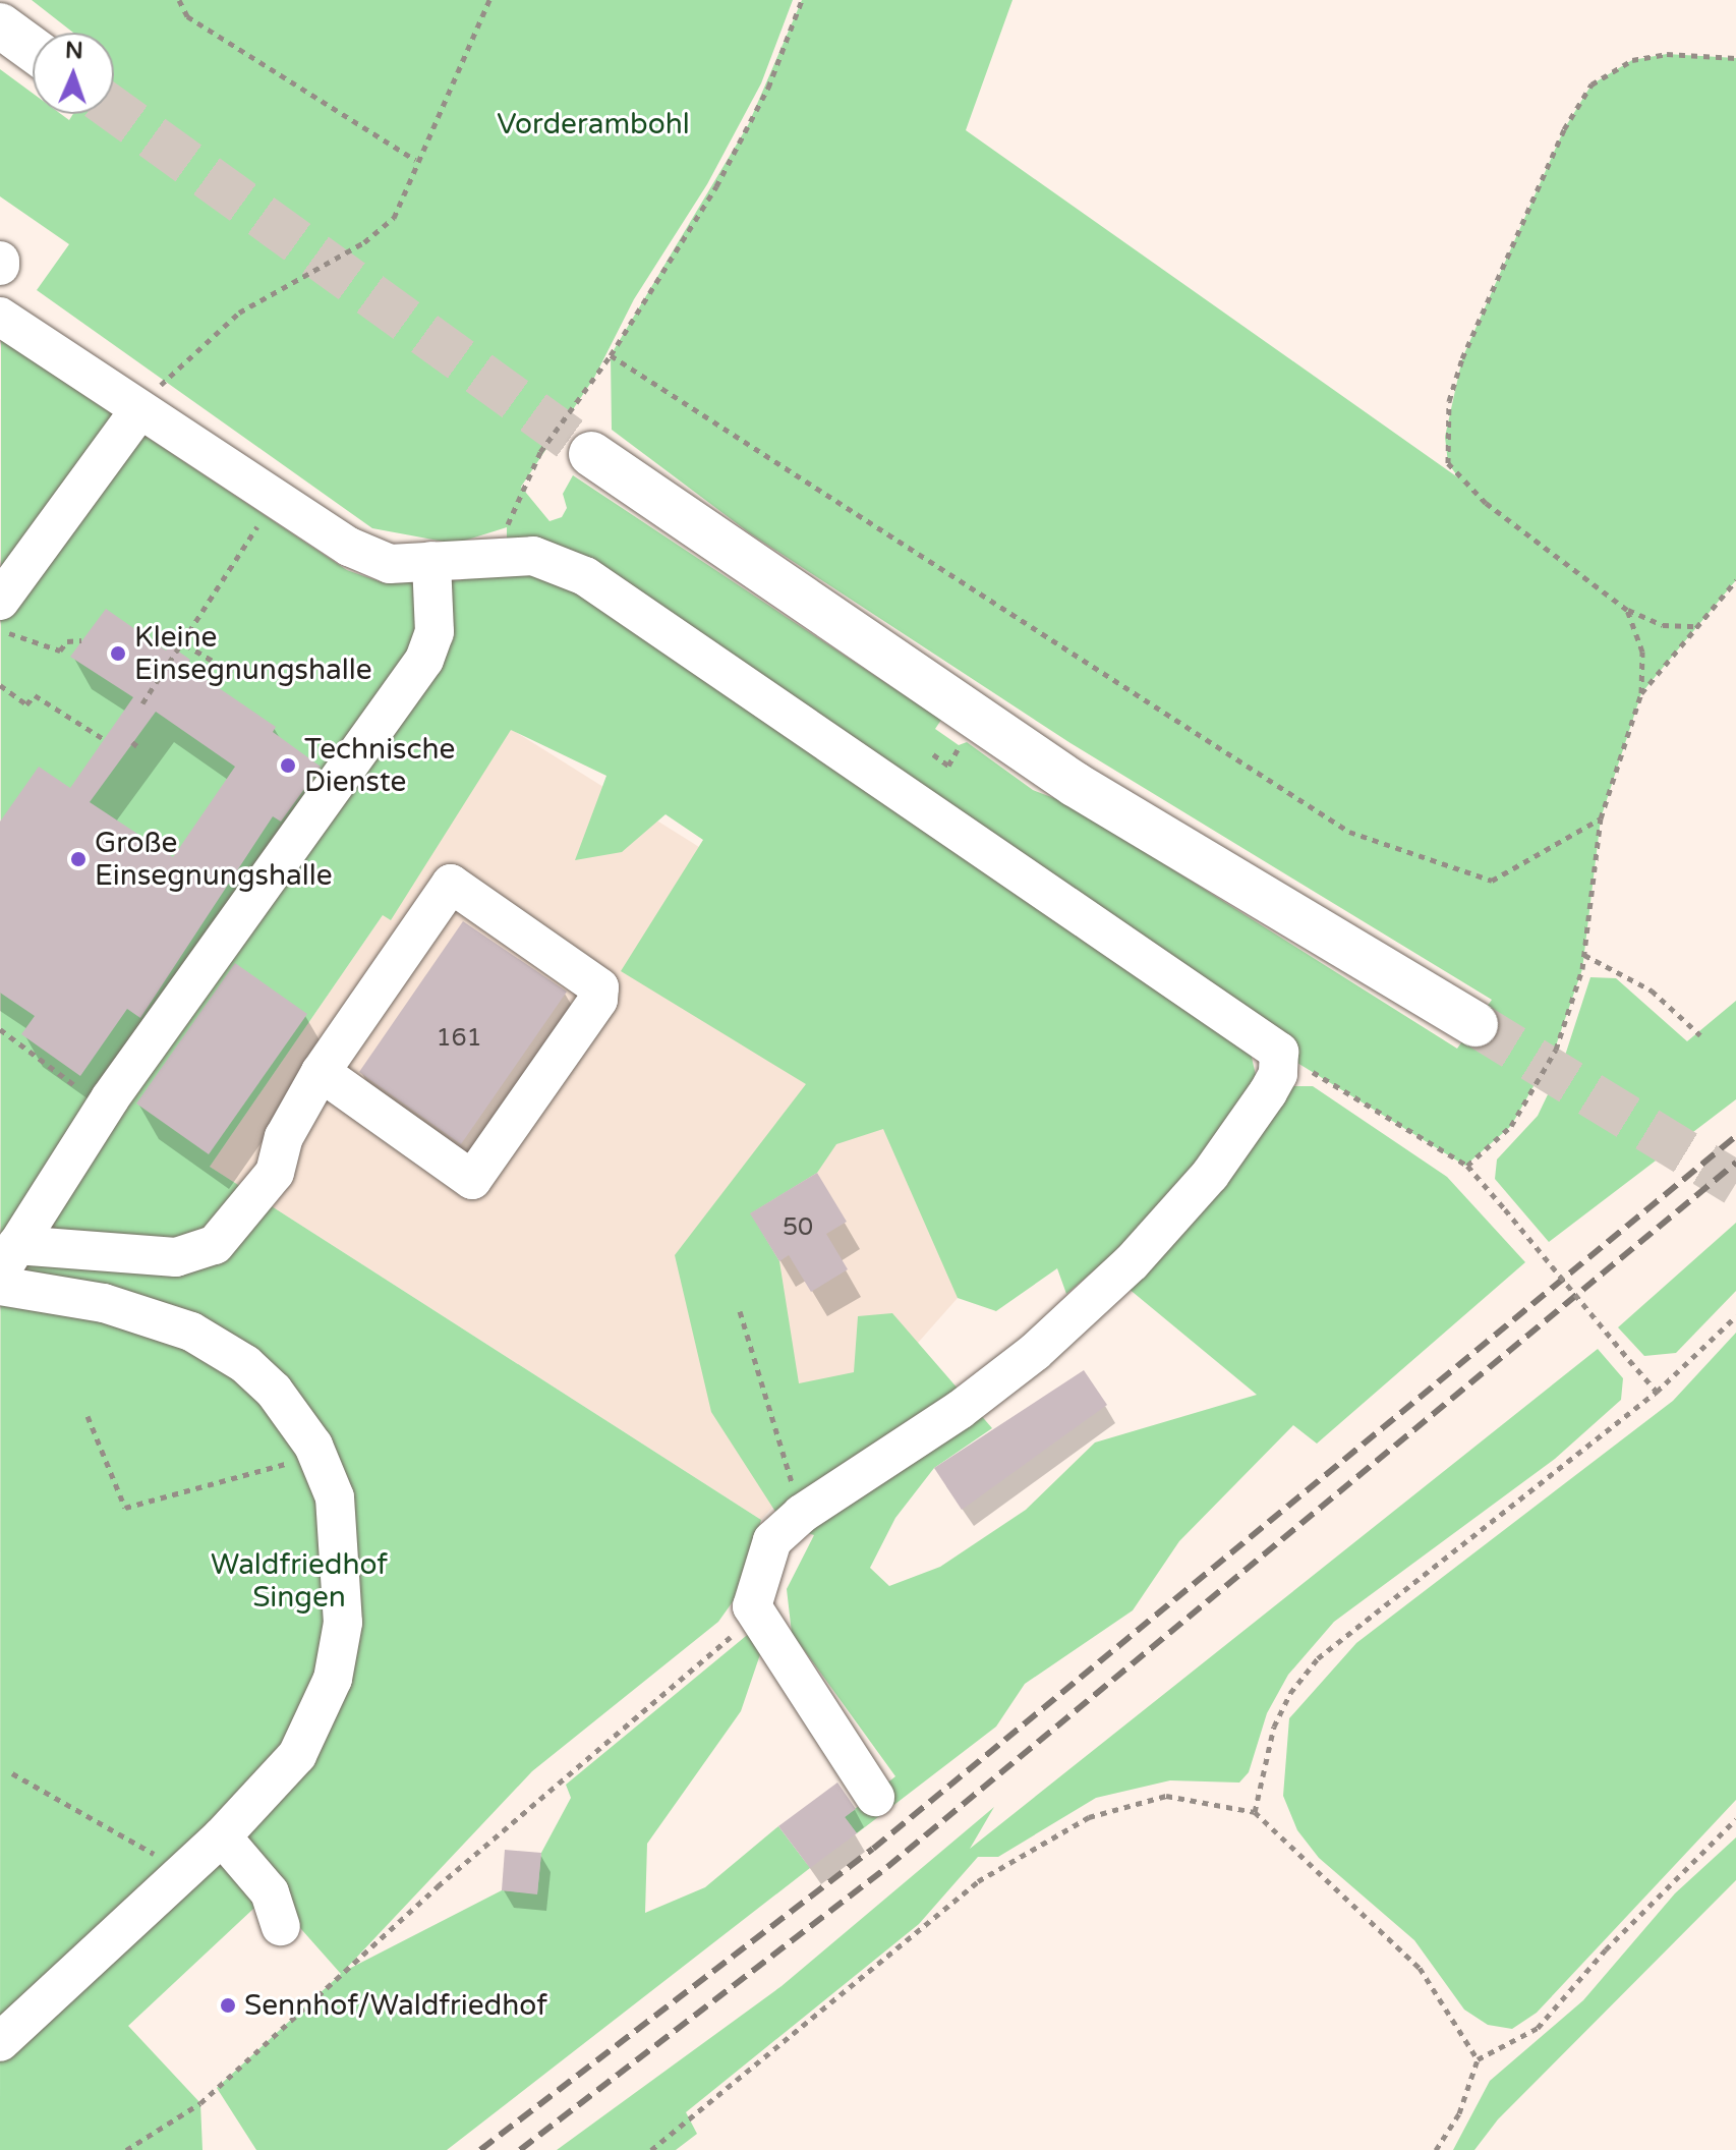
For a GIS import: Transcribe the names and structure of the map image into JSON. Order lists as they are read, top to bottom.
{
  "parks": ["Vorderambohl", "Waldfriedhof Singen"],
  "places": [
    "Kleine Einsegnungshalle",
    "Technische Dienste",
    "Große Einsegnungshalle",
    "Sennhof/Waldfriedhof"
  ],
  "house_numbers": ["161", "50"],
  "north": "top"
}
